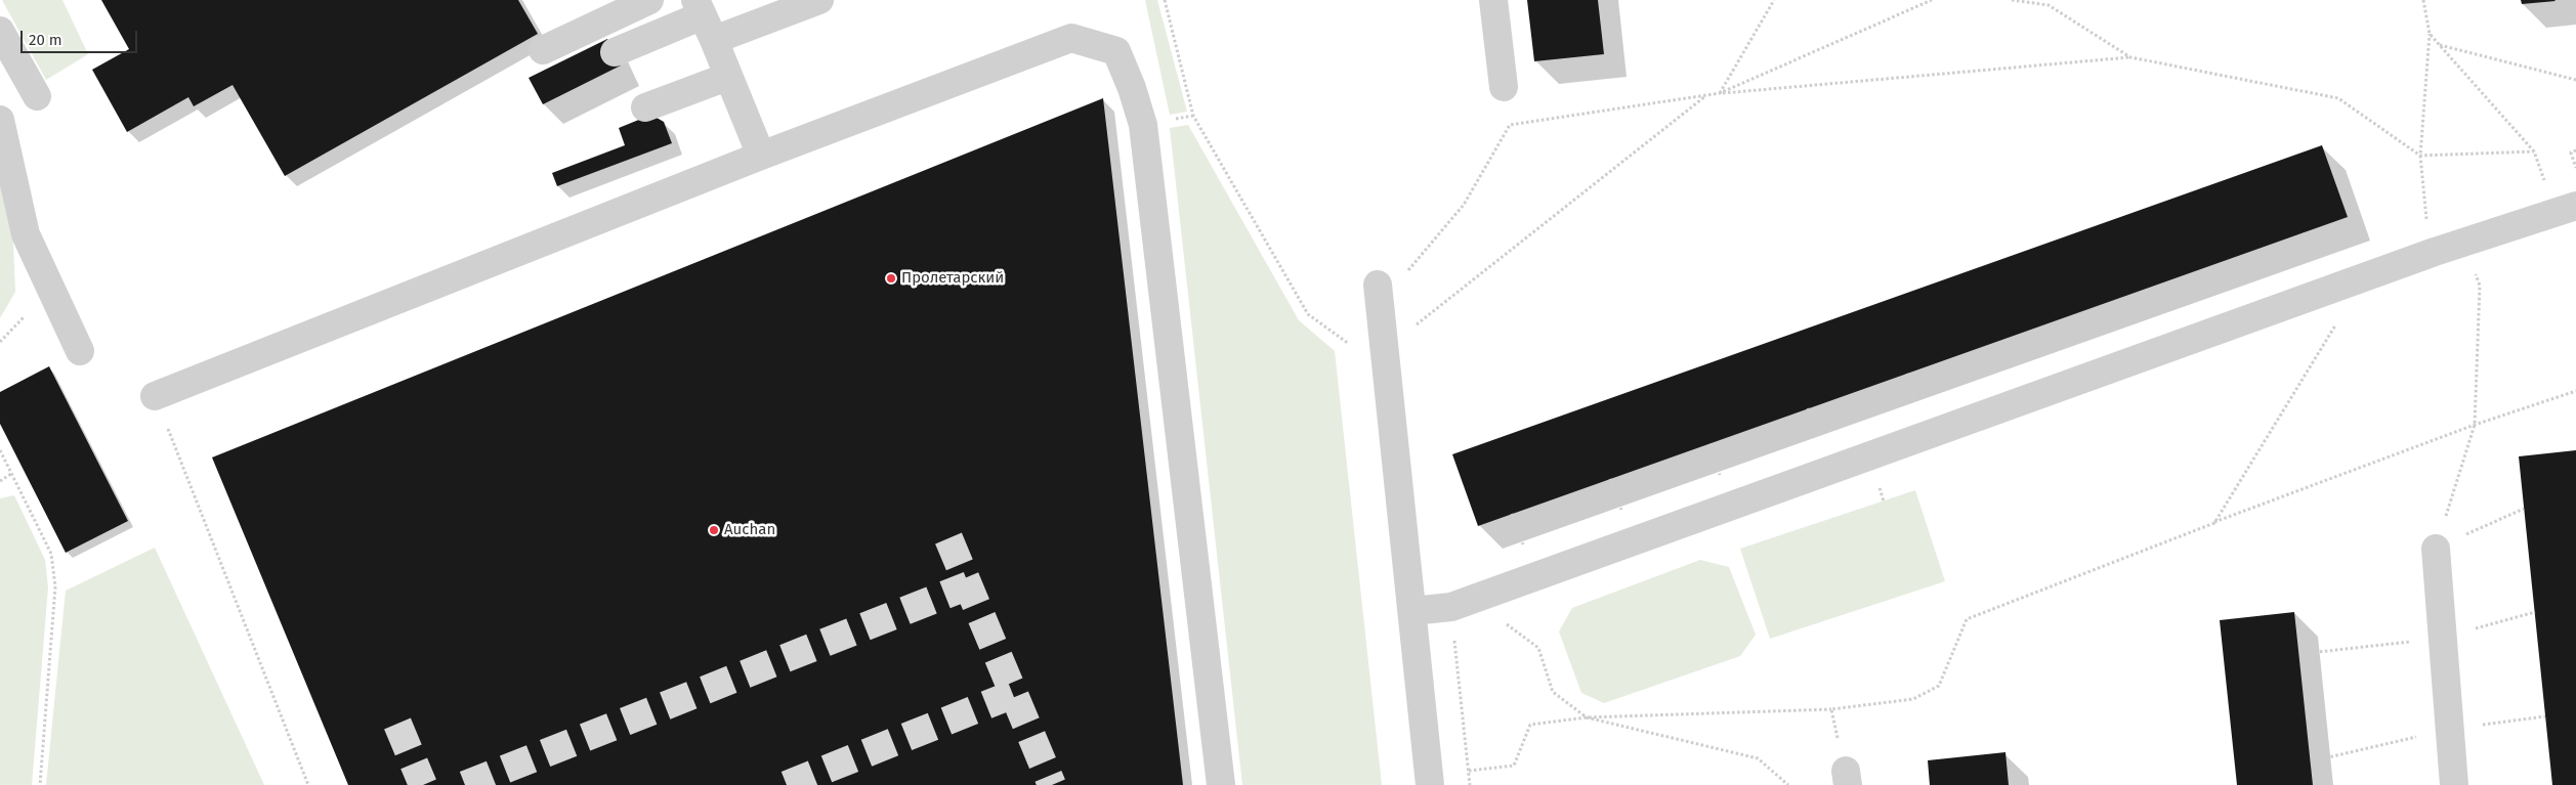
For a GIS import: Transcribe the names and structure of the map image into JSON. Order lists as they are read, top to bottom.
{
  "places": ["Пролетарский", "Auchan"],
  "scale_bar": "20 m"
}
